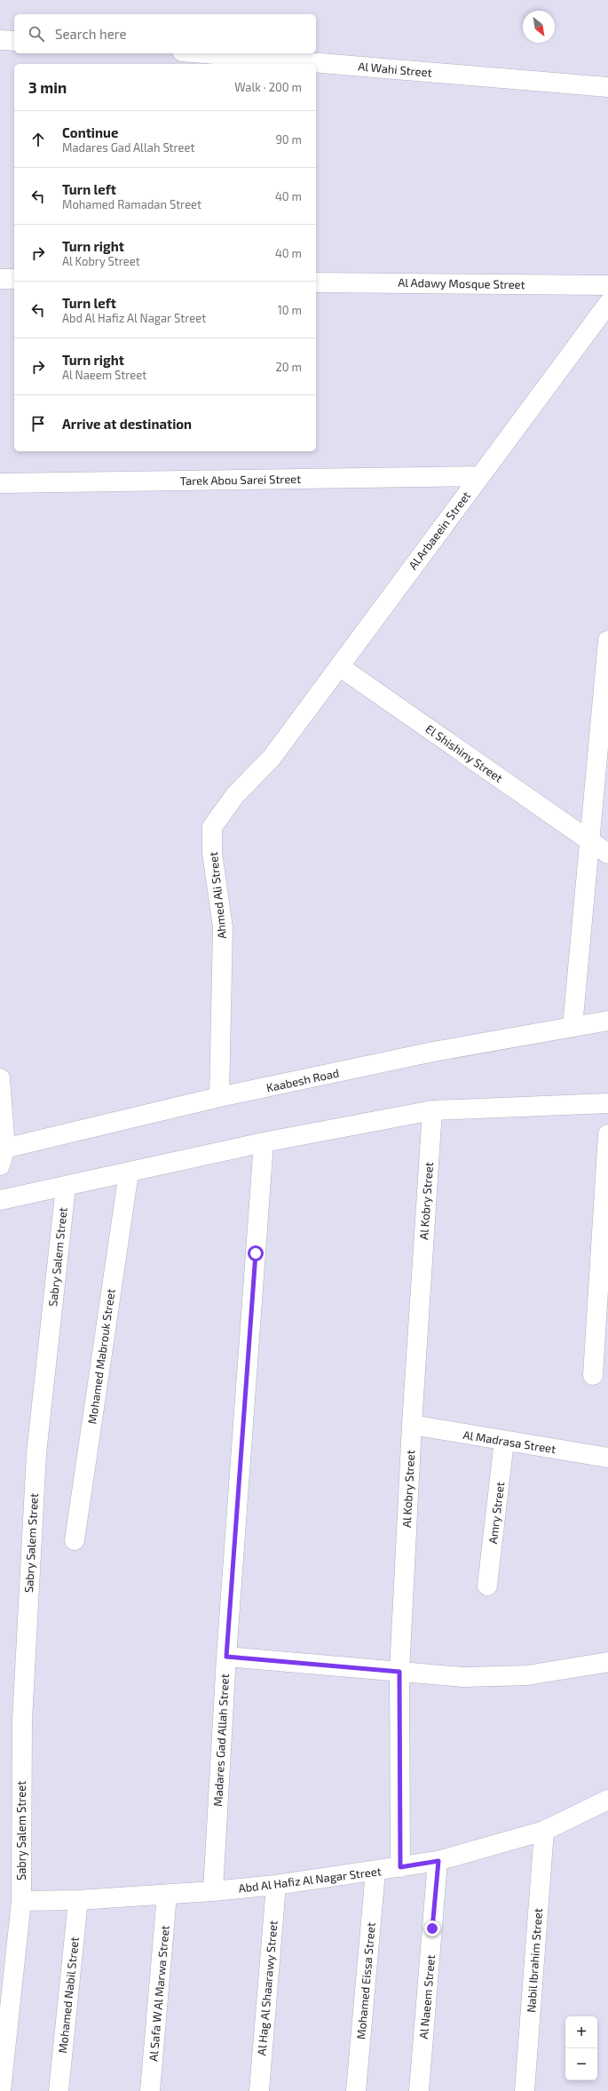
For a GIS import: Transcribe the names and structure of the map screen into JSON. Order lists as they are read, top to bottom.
{
  "streets": {
    "street": [
      "Al Wahi Street",
      "Al Adawy Mosque Street",
      "Tarek Abou Sarei Street",
      "Al Arbaeein Street",
      "El Shishiny Street",
      "Ahmed Ali Street",
      "Kaabesh Road",
      "Al Kobry Street",
      "Sabry Salem Street",
      "Mohamed Mabrouk Street",
      "Al Madrasa Street",
      "Amry Street",
      "Madares Gad Allah Street",
      "Abd Al Hafiz Al Nagar Street",
      "Nabil Ibrahim Street",
      "Mohamed Eissa Street",
      "Al Hag Al Shaarawy Street",
      "Al Safa W Al Marwa Street",
      "Mohamed Nabil Street",
      "Al Naeem Street"
    ]
  },
  "crossings": [
    ["Tarek Abou Sarei Street", "Al Arbaeein Street"],
    ["Al Arbaeein Street", "El Shishiny Street"],
    ["Al Arbaeein Street", "Ahmed Ali Street"],
    ["Ahmed Ali Street", "Kaabesh Road"],
    ["Al Kobry Street", "Al Madrasa Street"],
    ["Al Kobry Street", "Abd Al Hafiz Al Nagar Street"],
    ["Sabry Salem Street", "Abd Al Hafiz Al Nagar Street"],
    ["Al Madrasa Street", "Amry Street"],
    ["Madares Gad Allah Street", "Abd Al Hafiz Al Nagar Street"],
    ["Abd Al Hafiz Al Nagar Street", "Nabil Ibrahim Street"],
    ["Abd Al Hafiz Al Nagar Street", "Mohamed Eissa Street"],
    ["Abd Al Hafiz Al Nagar Street", "Al Hag Al Shaarawy Street"],
    ["Abd Al Hafiz Al Nagar Street", "Al Safa W Al Marwa Street"],
    ["Abd Al Hafiz Al Nagar Street", "Mohamed Nabil Street"],
    ["Abd Al Hafiz Al Nagar Street", "Al Naeem Street"]
  ],
  "north": "bottom right",
  "page": {
    "search": "Search here",
    "heading": ["3 min", "Walk · 200 m"],
    "list": [
      ["Continue", "Madares Gad Allah Street", "90 m"],
      ["Turn left", "Mohamed Ramadan Street", "40 m"],
      ["Turn right", "Al Kobry Street", "40 m"],
      ["Turn left", "Abd Al Hafiz Al Nagar Street", "10 m"],
      ["Turn right", "Al Naeem Street", "20 m"],
      "Arrive at destination"
    ],
    "map_buttons": ["+", "−"]
  }
}
